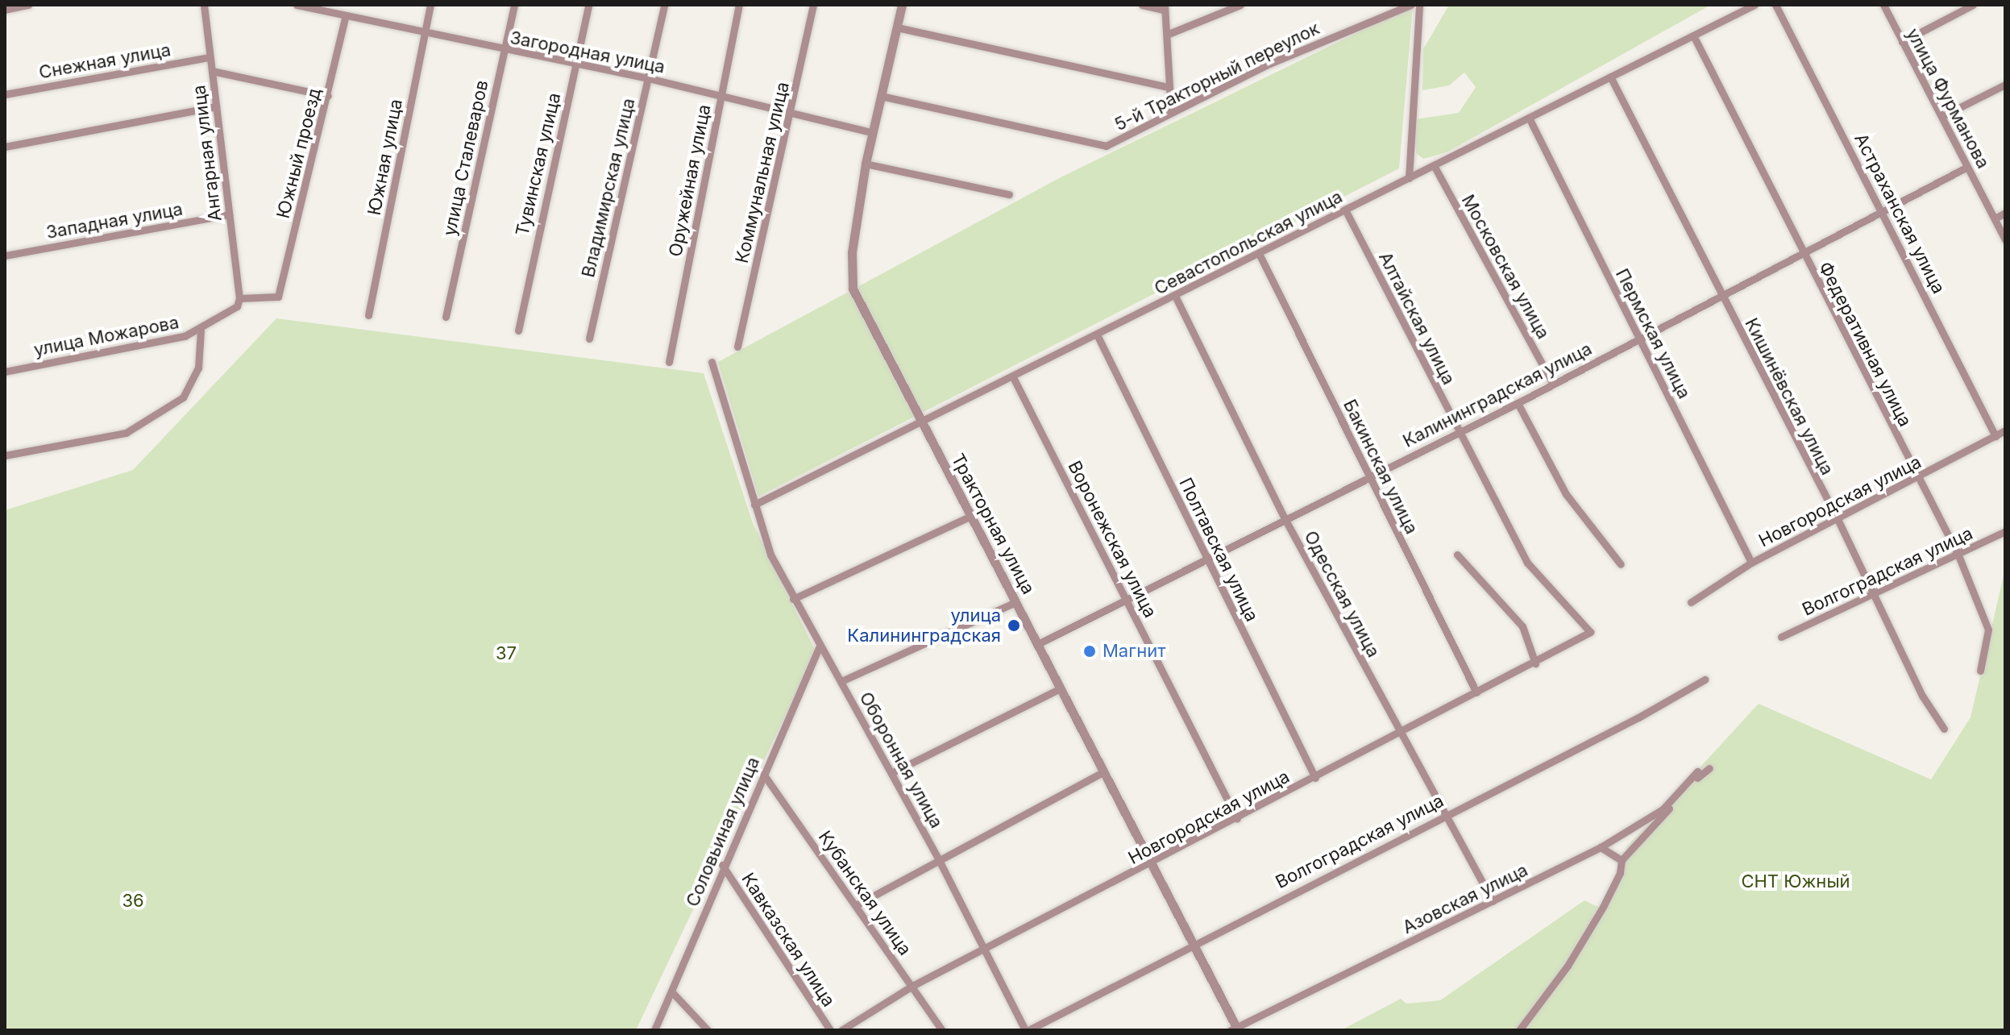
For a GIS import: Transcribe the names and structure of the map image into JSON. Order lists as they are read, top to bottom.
{
  "streets": {
    "street": [
      "Загородная улица",
      "Снежная улица",
      "5-й Тракторный переулок",
      "улица Фурманова",
      "Ангарная улица",
      "Южный проезд",
      "Южная улица",
      "улица Сталеваров",
      "Тувинская улица",
      "Коммунальная улица",
      "Оружейная улица",
      "Владимирская улица",
      "Астраханская улица",
      "Западная улица",
      "Севастопольская улица",
      "Московская улица",
      "Алтайская улица",
      "Пермская улица",
      "улица Можарова",
      "Федеративная улица",
      "Калининградская улица",
      "Кишинёвская улица",
      "Бакинская улица",
      "Новгородская улица",
      "Тракторная улица",
      "Воронежская улица",
      "Полтавская улица",
      "Волгоградская улица",
      "Одесская улица",
      "Оборонная улица",
      "Соловьиная улица",
      "Кубанская улица",
      "Азовская улица",
      "Кавказская улица"
    ]
  },
  "crossings": [
    ["Загородная улица", "Южный проезд"],
    ["Загородная улица", "Южная улица"],
    ["Загородная улица", "улица Сталеваров"],
    ["Загородная улица", "Тувинская улица"],
    ["Загородная улица", "Коммунальная улица"],
    ["Загородная улица", "Оружейная улица"],
    ["Загородная улица", "Владимирская улица"],
    ["Загородная улица", "Тракторная улица"],
    ["Снежная улица", "Ангарная улица"],
    ["5-й Тракторный переулок", "Тракторная улица"],
    ["улица Фурманова", "Калининградская улица"],
    ["Ангарная улица", "Южный проезд"],
    ["Ангарная улица", "Западная улица"],
    ["Ангарная улица", "улица Можарова"],
    ["Южный проезд", "улица Можарова"],
    ["Астраханская улица", "Калининградская улица"],
    ["Астраханская улица", "Новгородская улица"],
    ["Севастопольская улица", "Московская улица"],
    ["Севастопольская улица", "Алтайская улица"],
    ["Севастопольская улица", "Пермская улица"],
    ["Севастопольская улица", "Федеративная улица"],
    ["Севастопольская улица", "Кишинёвская улица"],
    ["Севастопольская улица", "Бакинская улица"],
    ["Севастопольская улица", "Тракторная улица"],
    ["Севастопольская улица", "Воронежская улица"],
    ["Севастопольская улица", "Полтавская улица"],
    ["Севастопольская улица", "Одесская улица"],
    ["Севастопольская улица", "Оборонная улица"],
    ["Московская улица", "Калининградская улица"],
    ["Алтайская улица", "Калининградская улица"],
    ["Алтайская улица", "Новгородская улица"],
    ["Пермская улица", "Калининградская улица"],
    ["Пермская улица", "Новгородская улица"],
    ["Федеративная улица", "Калининградская улица"],
    ["Федеративная улица", "Новгородская улица"],
    ["Федеративная улица", "Волгоградская улица"],
    ["Калининградская улица", "Кишинёвская улица"],
    ["Калининградская улица", "Бакинская улица"],
    ["Калининградская улица", "Тракторная улица"],
    ["Калининградская улица", "Воронежская улица"],
    ["Калининградская улица", "Полтавская улица"],
    ["Калининградская улица", "Одесская улица"],
    ["Кишинёвская улица", "Новгородская улица"],
    ["Кишинёвская улица", "Волгоградская улица"],
    ["Бакинская улица", "Новгородская улица"],
    ["Новгородская улица", "Тракторная улица"],
    ["Новгородская улица", "Воронежская улица"],
    ["Новгородская улица", "Полтавская улица"],
    ["Новгородская улица", "Одесская улица"],
    ["Новгородская улица", "Оборонная улица"],
    ["Новгородская улица", "Кубанская улица"],
    ["Тракторная улица", "Волгоградская улица"],
    ["Тракторная улица", "Азовская улица"],
    ["Волгоградская улица", "Одесская улица"],
    ["Волгоградская улица", "Оборонная улица"],
    ["Одесская улица", "Азовская улица"],
    ["Оборонная улица", "Соловьиная улица"],
    ["Соловьиная улица", "Кубанская улица"],
    ["Соловьиная улица", "Кавказская улица"]
  ],
  "parks": ["37", "СНТ Южный", "36"],
  "places": ["улица Калининградская", "Магнит"]
}
